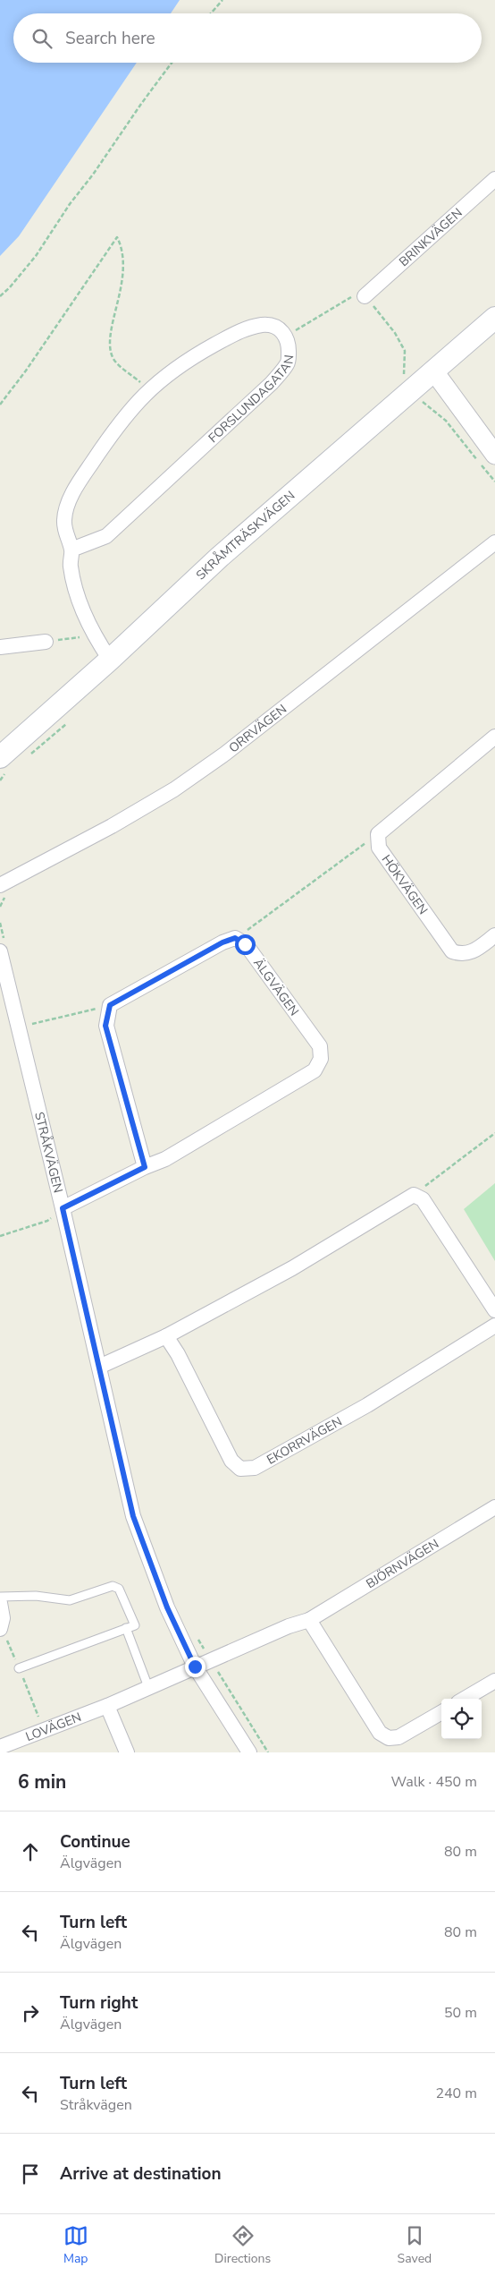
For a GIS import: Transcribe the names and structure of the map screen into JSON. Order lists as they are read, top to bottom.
{
  "streets": {
    "main road": ["SKRÅMTRÄSKVÄGEN"],
    "street": [
      "BRINKVÄGEN",
      "FORSLUNDAGATAN",
      "ORRVÄGEN",
      "HÖKVÄGEN",
      "ÄLGVÄGEN",
      "STRÅKVÄGEN",
      "EKORRVÄGEN",
      "BJÖRNVÄGEN",
      "LOVÄGEN"
    ]
  },
  "crossings": [
    ["FORSLUNDAGATAN", "SKRÅMTRÄSKVÄGEN"],
    ["ÄLGVÄGEN", "STRÅKVÄGEN"],
    ["STRÅKVÄGEN", "BJÖRNVÄGEN"],
    ["STRÅKVÄGEN", "LOVÄGEN"],
    ["BJÖRNVÄGEN", "LOVÄGEN"]
  ],
  "page": {
    "search": "Search here",
    "heading": ["6 min", "Walk · 450 m"],
    "list": [
      ["Continue", "Älgvägen", "80 m"],
      ["Turn left", "Älgvägen", "80 m"],
      ["Turn right", "Älgvägen", "50 m"],
      ["Turn left", "Stråkvägen", "240 m"],
      "Arrive at destination"
    ],
    "nav": ["Map", "Directions", "Saved"]
  }
}
